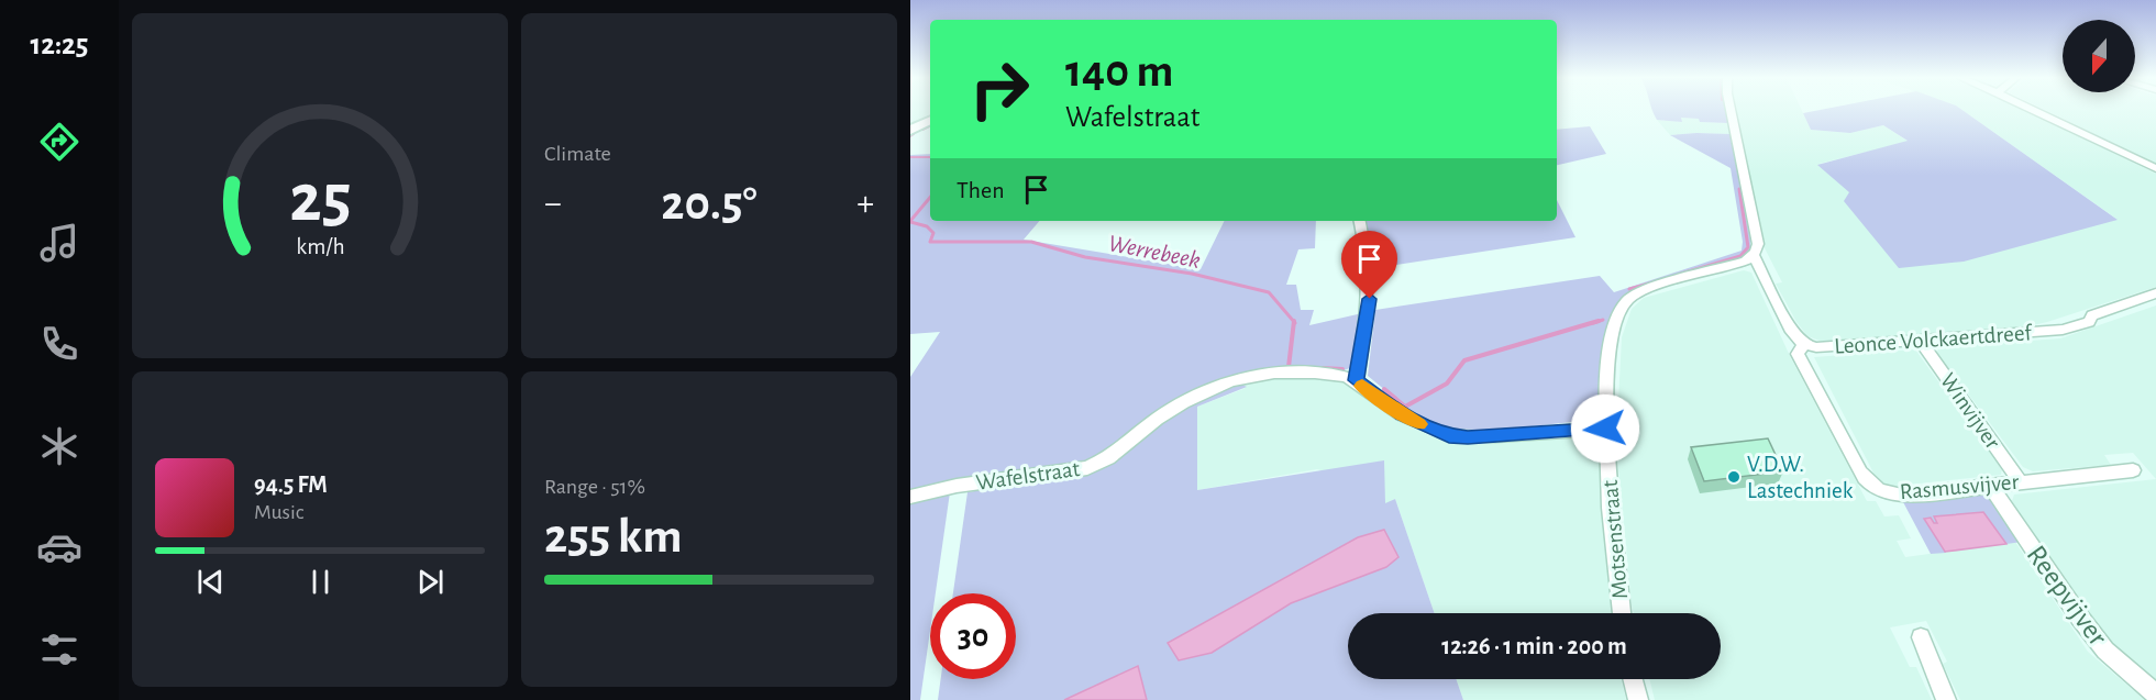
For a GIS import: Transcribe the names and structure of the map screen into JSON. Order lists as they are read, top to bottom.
{
  "streets": {
    "street": [
      "Leonce Volckaertdreef",
      "Winvijver",
      "Wafelstraat",
      "Rasmusvijver",
      "Motsenstraat",
      "Reepvijver"
    ]
  },
  "crossings": [
    ["Leonce Volckaertdreef", "Winvijver"],
    ["Leonce Volckaertdreef", "Rasmusvijver"],
    ["Leonce Volckaertdreef", "Motsenstraat"],
    ["Winvijver", "Rasmusvijver"],
    ["Wafelstraat", "Motsenstraat"],
    ["Rasmusvijver", "Reepvijver"]
  ],
  "water": ["Werrebeek"],
  "places": ["V.D.W. Lastechniek"],
  "north": "bottom",
  "page": {
    "tabs": "12:25",
    "tile": [
      "Climate",
      ["Range · 51%", "255 km"]
    ],
    "turn": ["140 m", "Wafelstraat"],
    "then": "Then",
    "heat": ["−", "20.5°", "+"],
    "song": ["94.5 FM", "Music"],
    "limit": "30",
    "trip": "12:26 · 1 min · 200 m",
    "gauge": ["25", "km/h"]
  }
}
